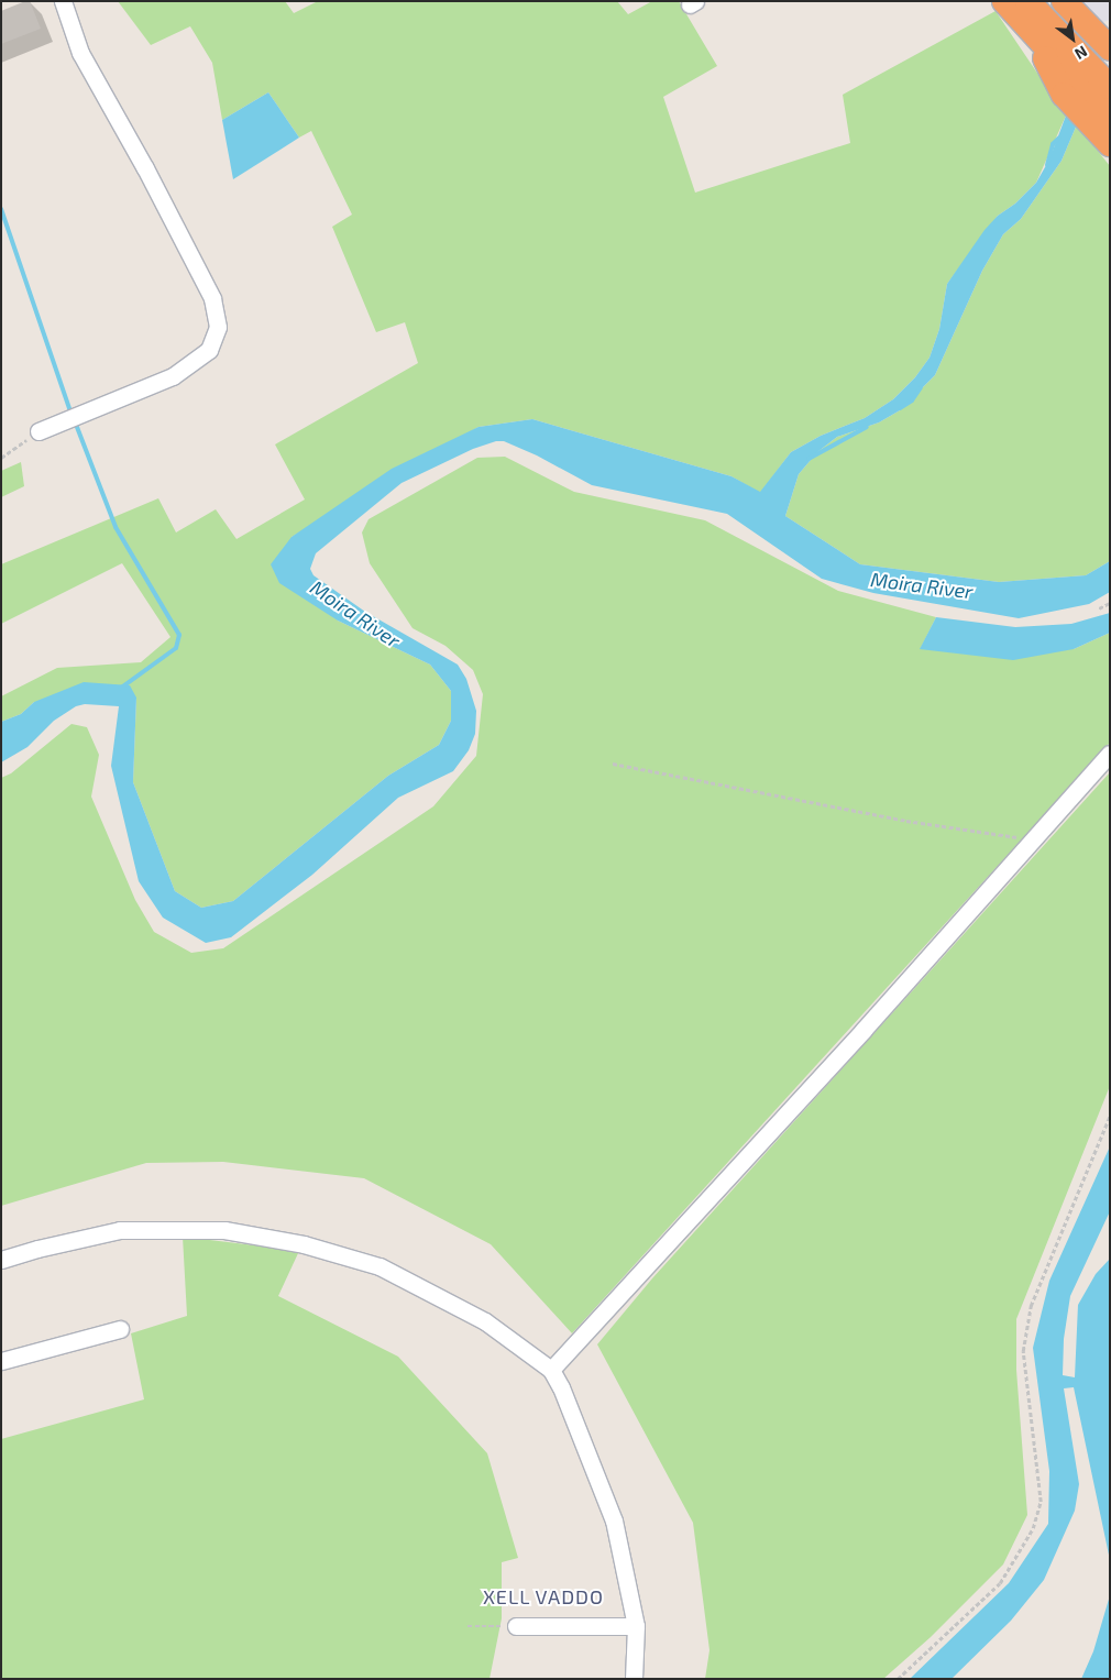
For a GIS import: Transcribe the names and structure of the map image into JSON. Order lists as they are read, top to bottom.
{
  "districts": ["XELL VADDO"],
  "water": ["Moira River"],
  "north": "bottom right"
}
